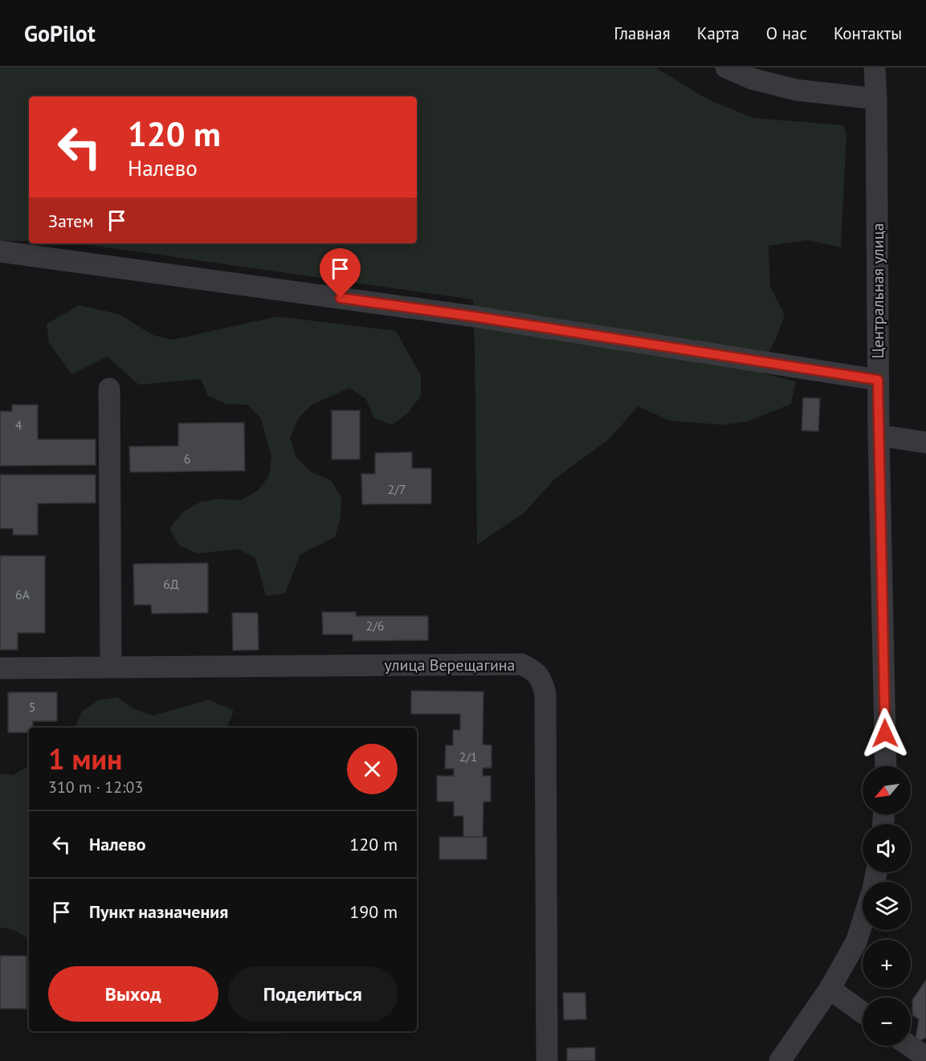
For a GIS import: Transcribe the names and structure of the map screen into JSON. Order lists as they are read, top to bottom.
{
  "streets": {
    "street": ["Центральная улица", "улица Верещагина"]
  },
  "house_numbers": [
    "4",
    "6",
    "2/7",
    "6Д",
    "6А",
    "2/6",
    "5",
    "2/1"
  ],
  "north": "bottom left",
  "page": {
    "header": "GoPilot",
    "nav": [
      "Главная",
      "Карта",
      "О нас",
      "Контакты"
    ],
    "turn": ["120 m", "Налево"],
    "then": "Затем",
    "heading": ["1 мин", "310 m · 12:03"],
    "map_buttons": ["+", "−"],
    "list": [
      {
        "name": "Налево",
        "value": "120 m"
      },
      {
        "name": "Пункт назначения",
        "value": "190 m"
      }
    ],
    "buttons": ["Выход", "Поделиться"]
  }
}
